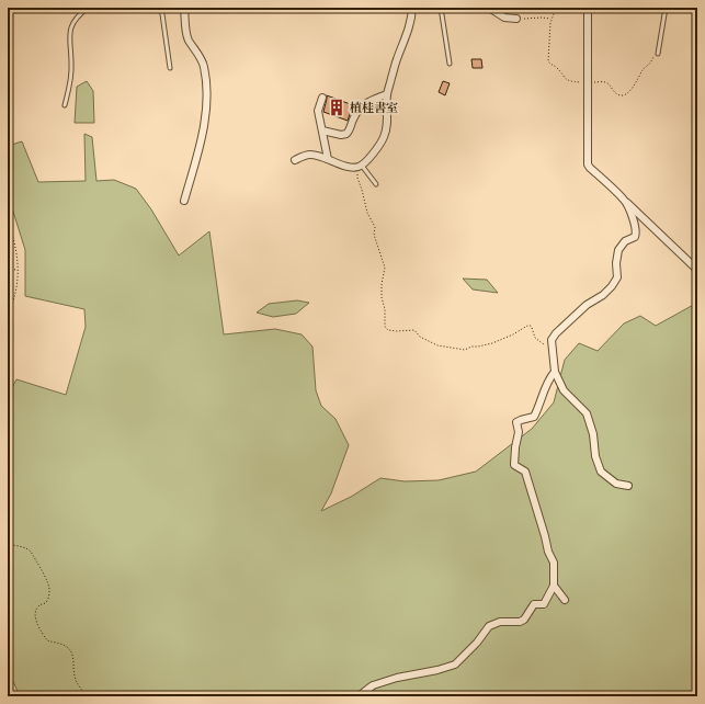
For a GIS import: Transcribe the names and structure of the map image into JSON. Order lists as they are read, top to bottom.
{
  "places": {
    "building": ["植桂書室"]
  }
}
